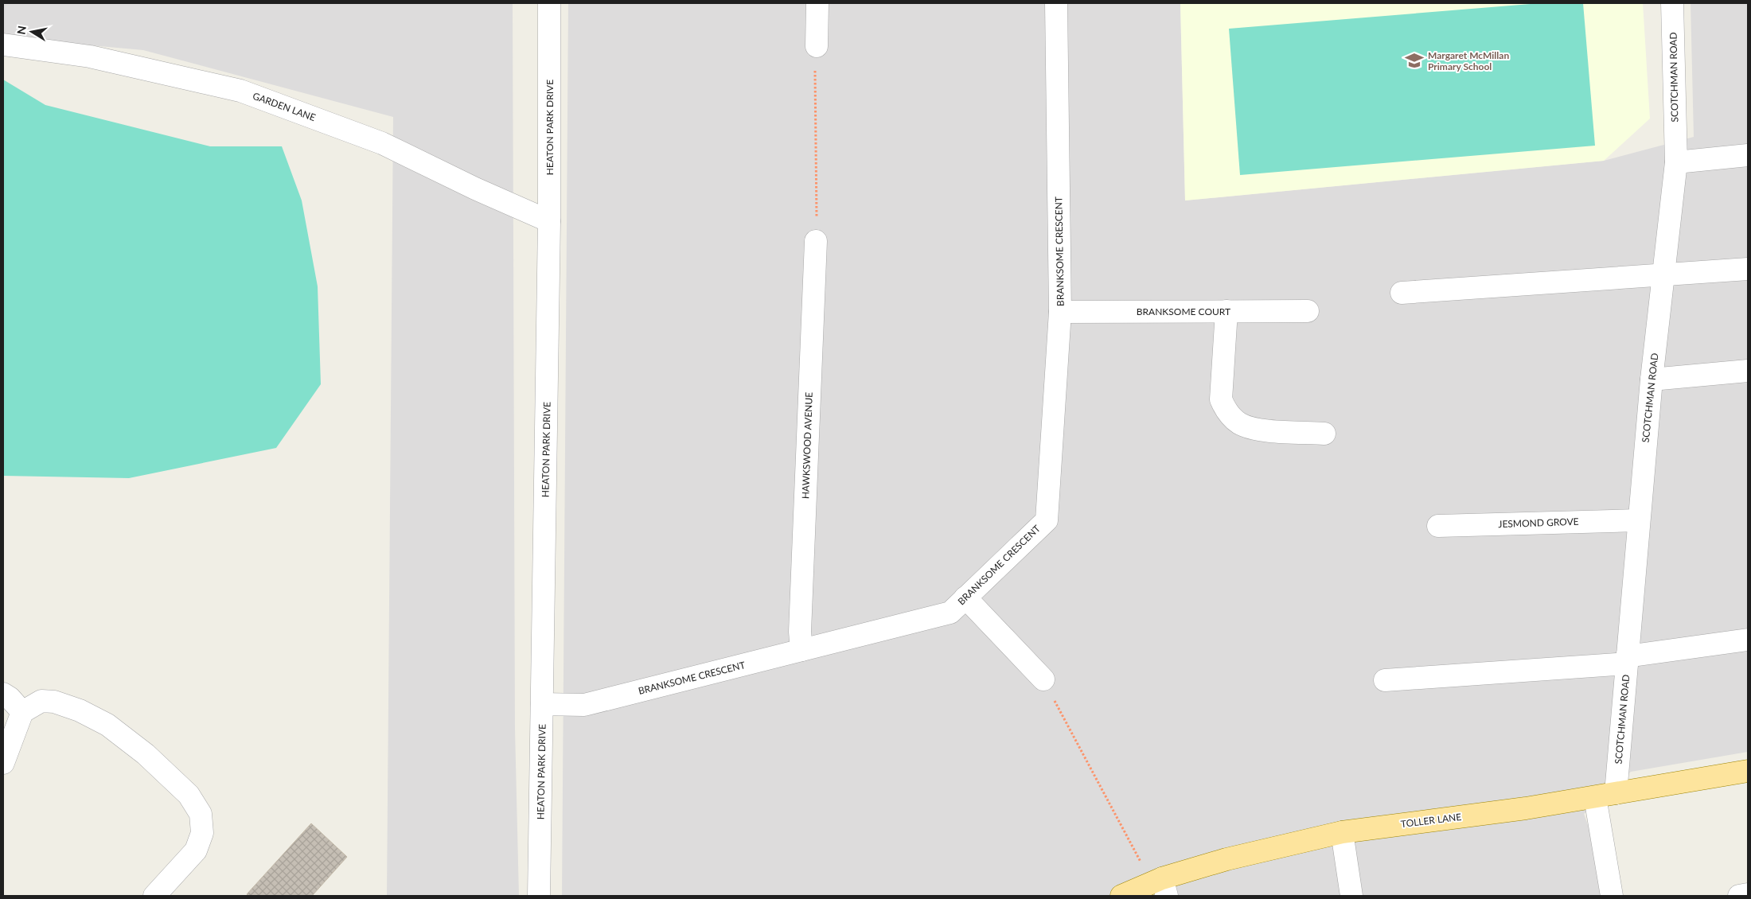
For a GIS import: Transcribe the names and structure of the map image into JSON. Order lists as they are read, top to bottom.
{
  "streets": {
    "main road": ["TOLLER LANE"],
    "street": [
      "SCOTCHMAN ROAD",
      "GARDEN LANE",
      "HEATON PARK DRIVE",
      "BRANKSOME CRESCENT",
      "BRANKSOME COURT",
      "HAWKSWOOD AVENUE",
      "JESMOND GROVE"
    ]
  },
  "crossings": [
    ["SCOTCHMAN ROAD", "JESMOND GROVE"],
    ["SCOTCHMAN ROAD", "TOLLER LANE"],
    ["GARDEN LANE", "HEATON PARK DRIVE"],
    ["HEATON PARK DRIVE", "BRANKSOME CRESCENT"],
    ["BRANKSOME CRESCENT", "BRANKSOME COURT"],
    ["BRANKSOME CRESCENT", "HAWKSWOOD AVENUE"]
  ],
  "places": {
    "school or university": ["Margaret McMillan Primary School"]
  },
  "north": "left"
}
